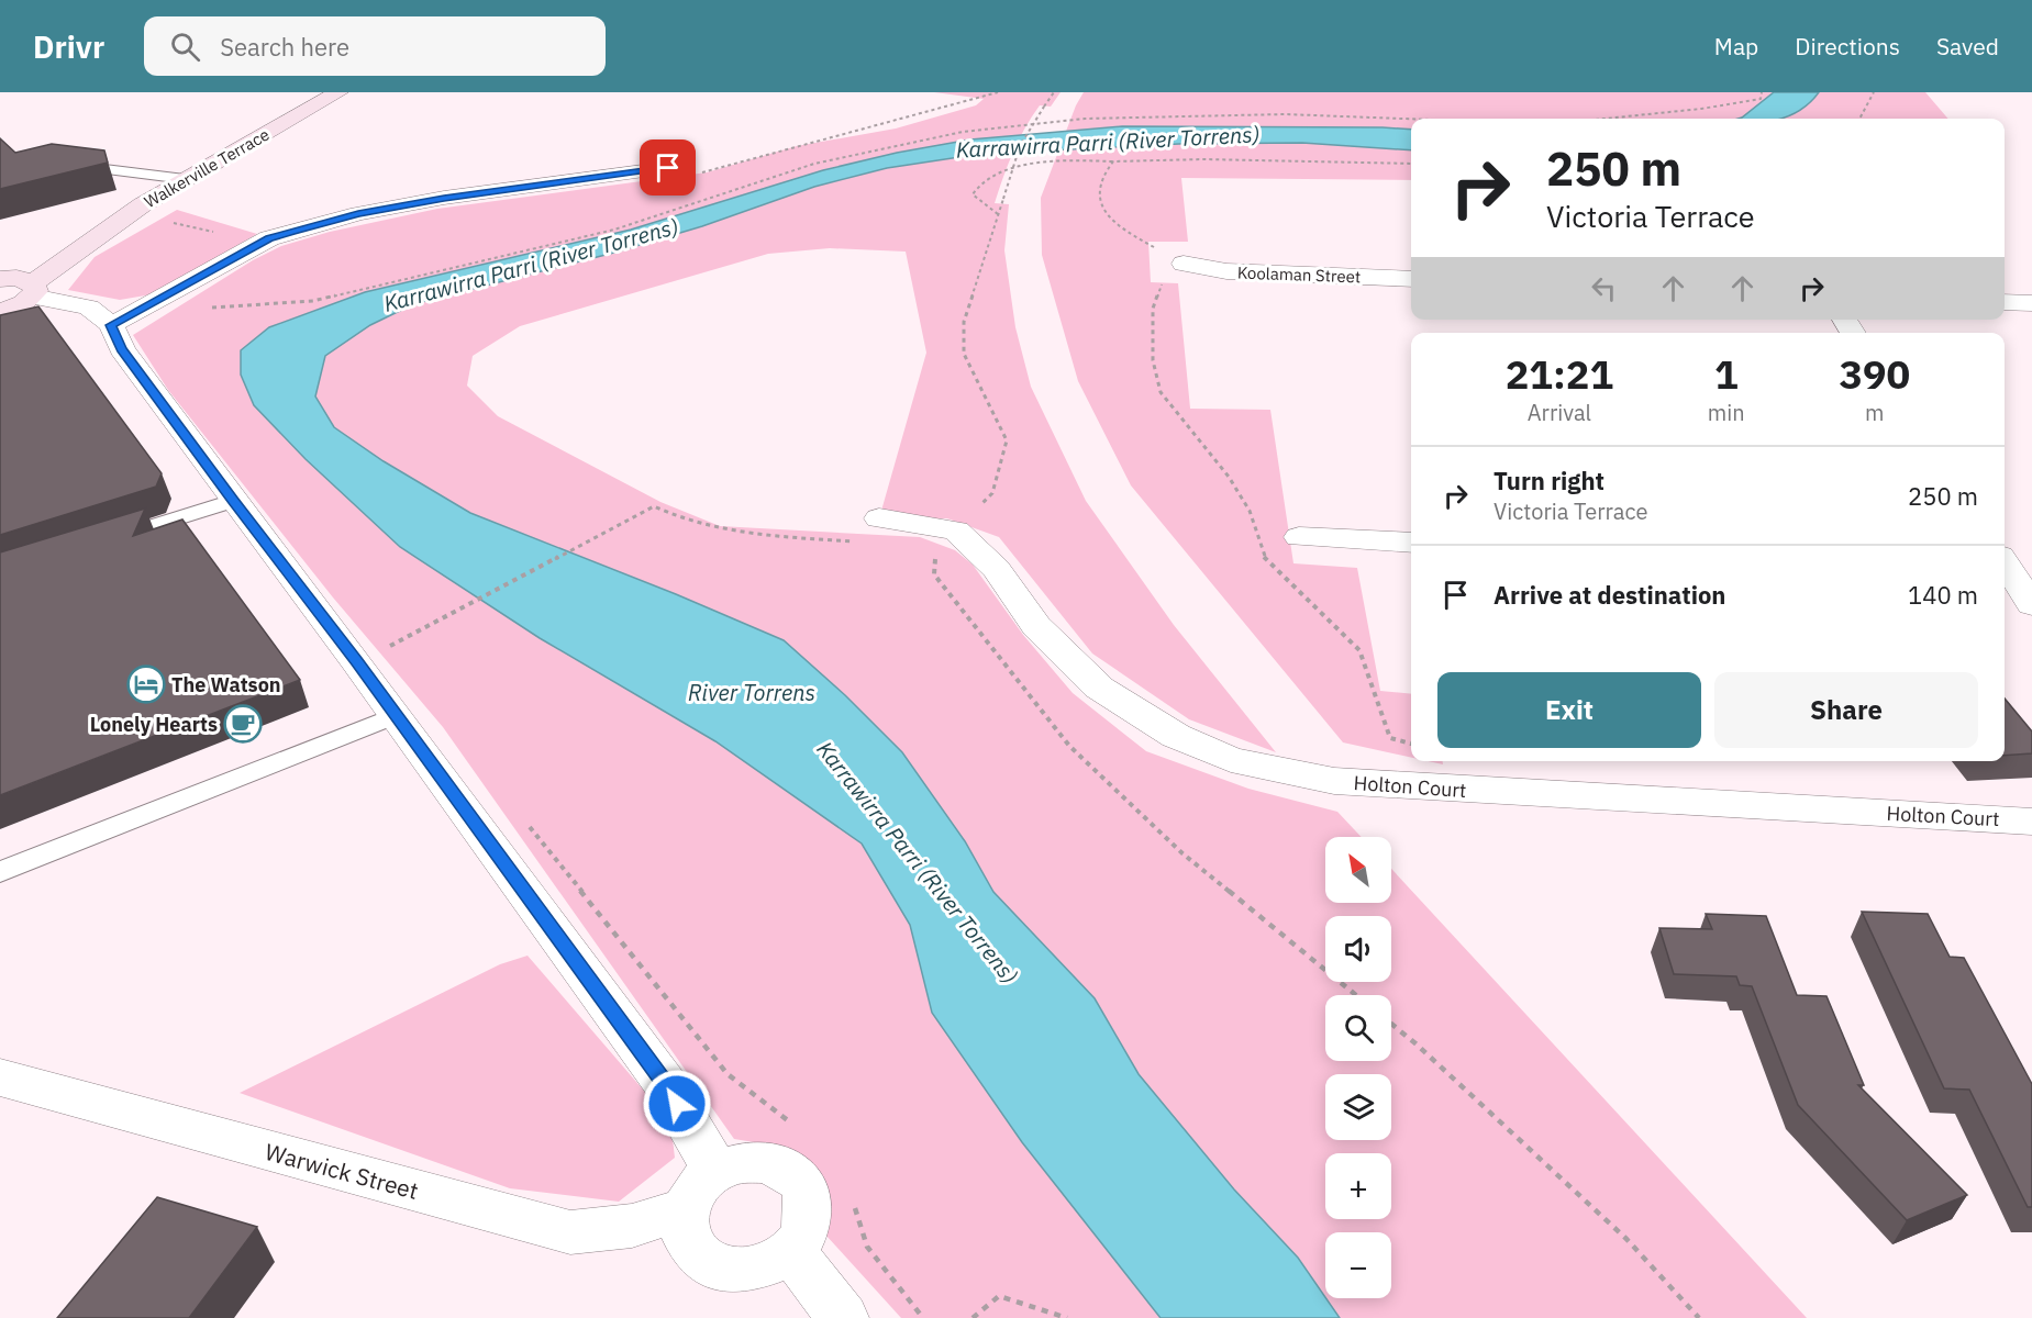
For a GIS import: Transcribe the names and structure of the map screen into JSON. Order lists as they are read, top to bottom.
{
  "streets": {
    "street": [
      "Walkerville Terrace",
      "Koolaman Street",
      "Holton Court",
      "Warwick Street"
    ]
  },
  "water": ["Karrawirra Parri (River Torrens)", "River Torrens"],
  "places": {
    "hotel": ["The Watson"],
    "cafe": ["Lonely Hearts"]
  },
  "north": "top left",
  "page": {
    "header": "Drivr",
    "search": "Search here",
    "nav": ["Map", "Directions", "Saved"],
    "turn": ["250 m", "Victoria Terrace"],
    "eta": [
      "21:21",
      "Arrival",
      "1",
      "min",
      "390",
      "m"
    ],
    "list": [
      {
        "name": "Turn right",
        "note": "Victoria Terrace",
        "value": "250 m"
      },
      {
        "name": "Arrive at destination",
        "value": "140 m"
      }
    ],
    "buttons": ["Exit", "Share"],
    "map_buttons": ["+", "−"]
  }
}
